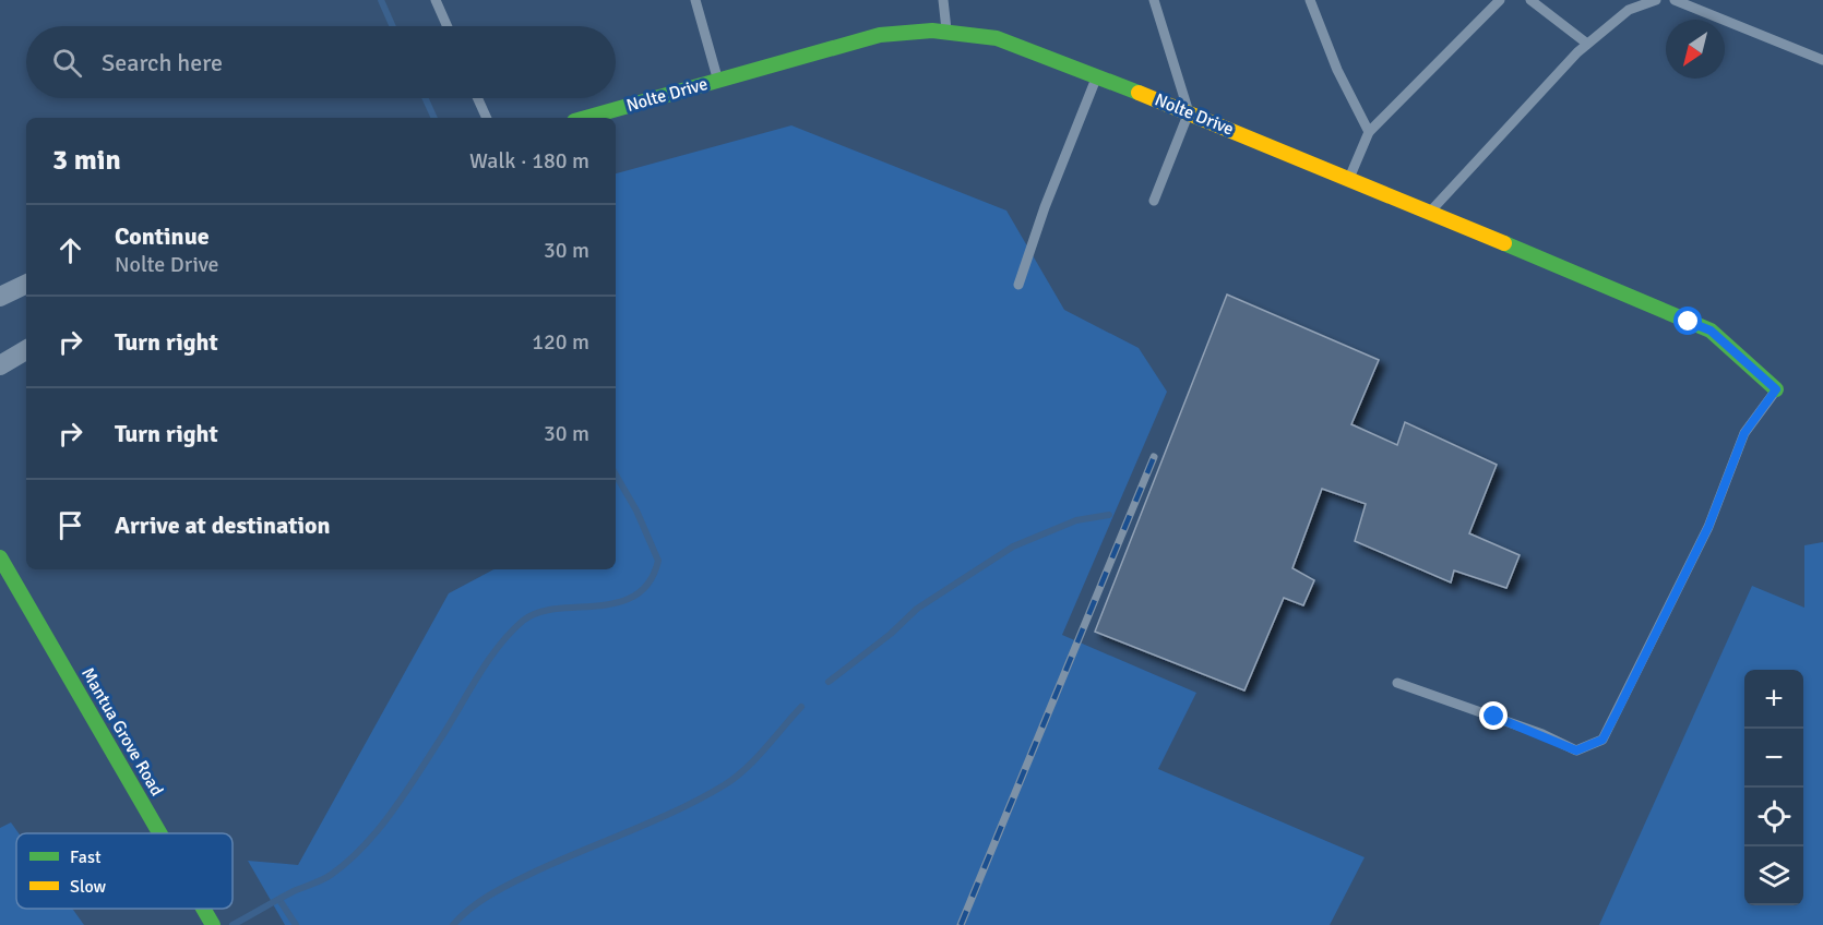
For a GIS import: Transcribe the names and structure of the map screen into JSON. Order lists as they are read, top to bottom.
{
  "streets": {
    "street": ["Nolte Drive", "Mantua Grove Road"]
  },
  "legend": ["Fast", "Slow"],
  "north": "bottom left",
  "page": {
    "search": "Search here",
    "heading": ["3 min", "Walk · 180 m"],
    "list": [
      ["Continue", "Nolte Drive", "30 m"],
      ["Turn right", "120 m"],
      ["Turn right", "30 m"],
      "Arrive at destination"
    ],
    "map_buttons": ["+", "−"]
  }
}
